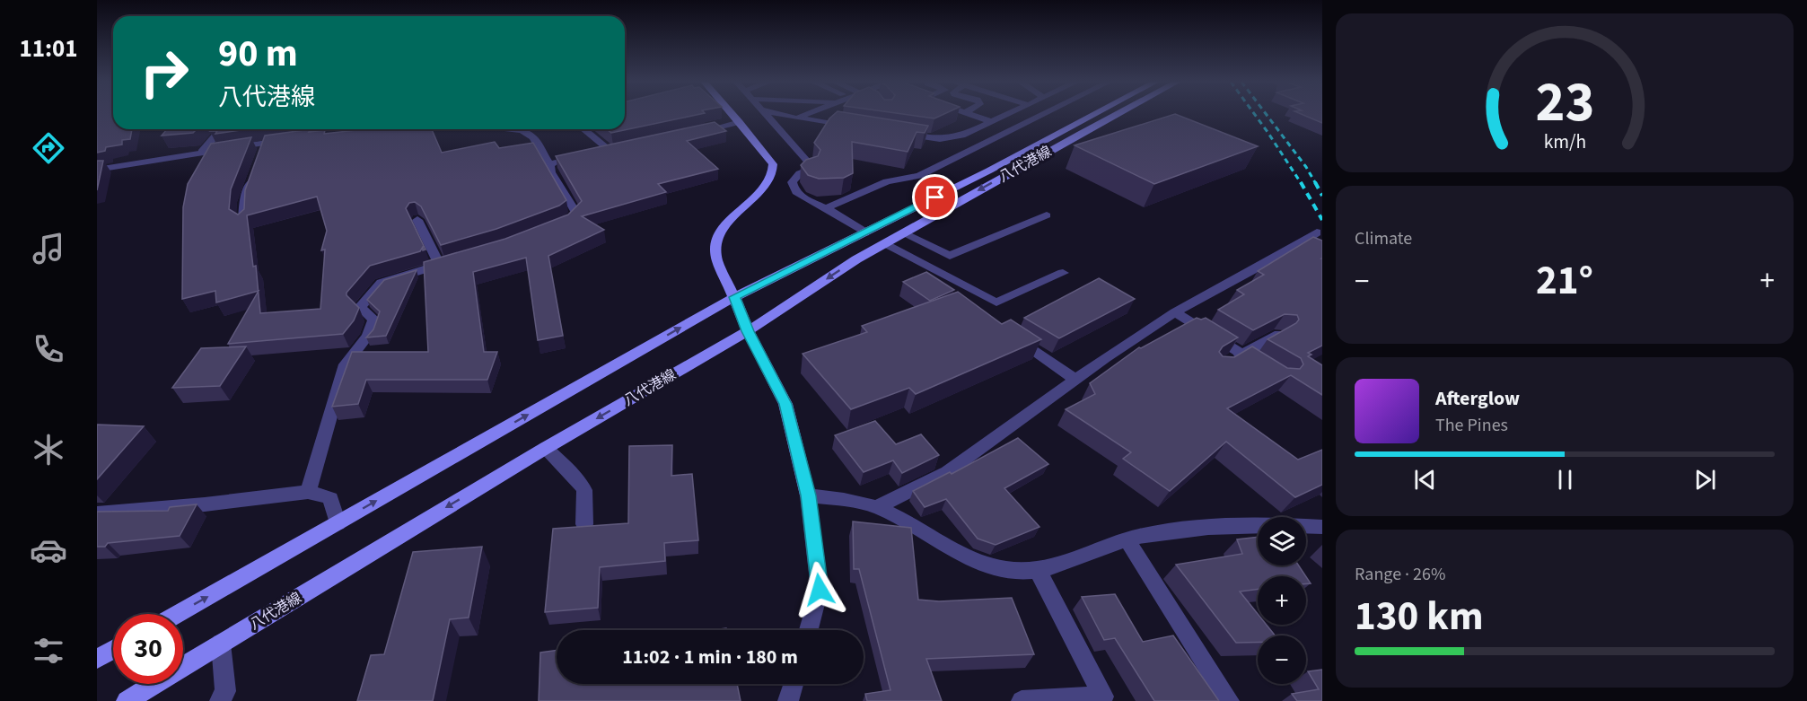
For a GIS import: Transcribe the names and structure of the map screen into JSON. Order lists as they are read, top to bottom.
{
  "streets": {
    "main road": ["八代港線"]
  },
  "page": {
    "tabs": "11:01",
    "turn": ["90 m", "八代港線"],
    "tile": [
      "Climate",
      ["Range · 26%", "130 km"]
    ],
    "heat": ["−", "21°", "+"],
    "song": ["Afterglow", "The Pines"],
    "map_buttons": ["+", "−"],
    "limit": "30",
    "trip": "11:02 · 1 min · 180 m",
    "gauge": ["23", "km/h"]
  }
}
